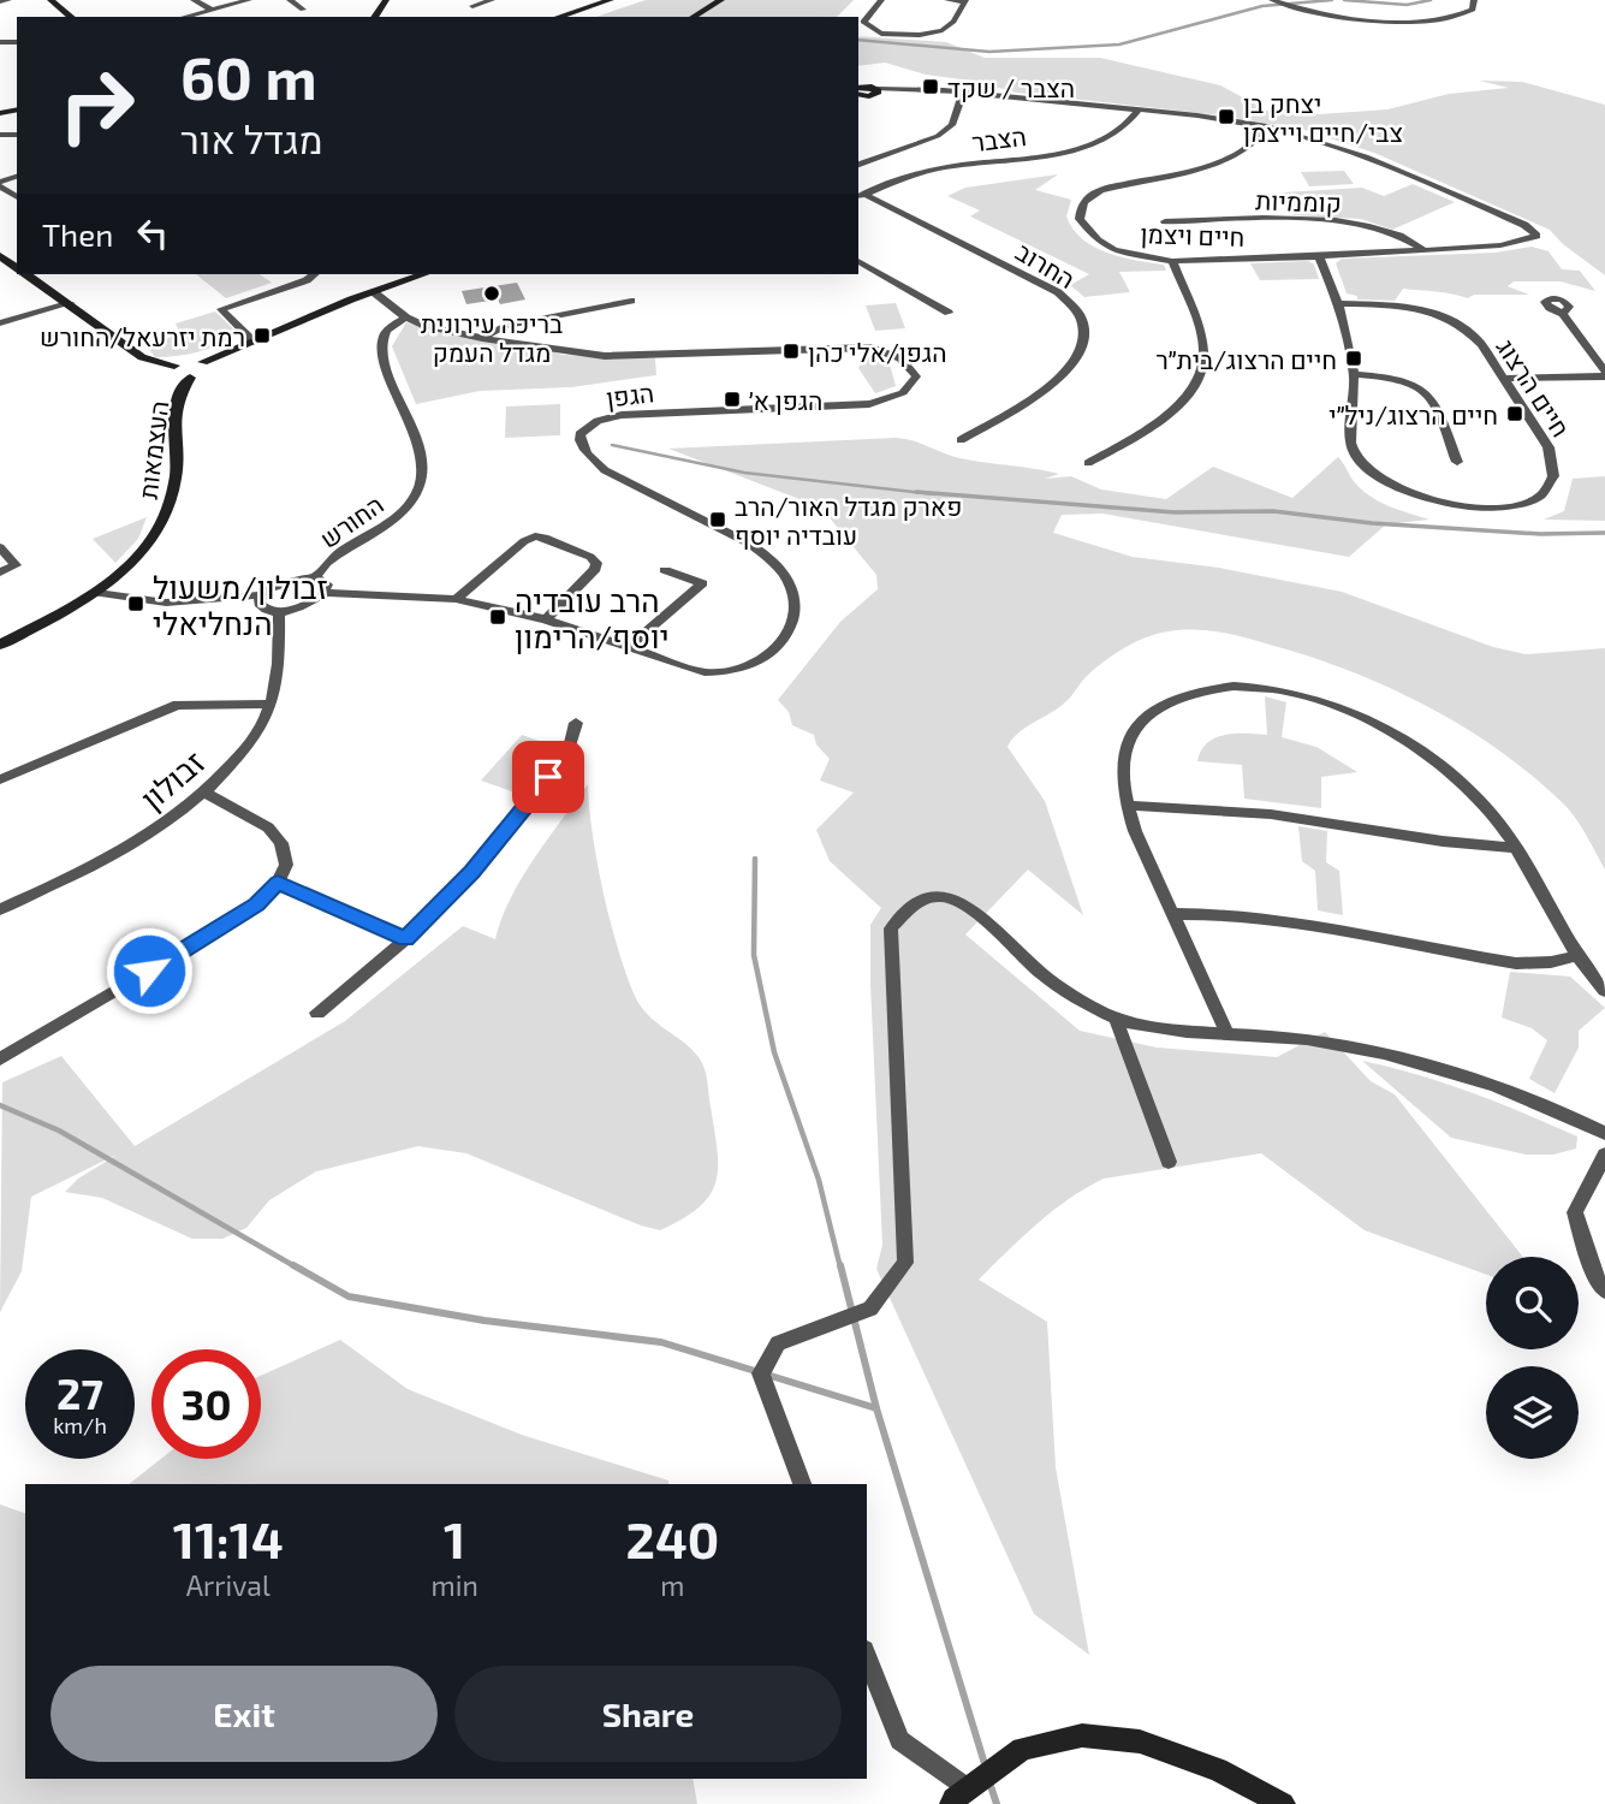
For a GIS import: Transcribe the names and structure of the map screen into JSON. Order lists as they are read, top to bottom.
{
  "streets": {
    "street": [
      "הצבר",
      "קוממיות",
      "חיים ויצמן",
      "החרוב",
      "חיים הרצוג",
      "הגפן",
      "העצמאות",
      "החורש",
      "זבולון"
    ]
  },
  "crossings": [
    ["הצבר", "החרוב"],
    ["קוממיות", "חיים ויצמן"],
    ["חיים ויצמן", "חיים הרצוג"],
    ["הגפן", "החורש"]
  ],
  "places": {
    "transit": [
      "הצבר / שקד",
      "יצחק בן צבי/חיים וייצמן",
      "רמת יזרעאל/החורש",
      "הגפן/אלי כהן",
      "חיים הרצוג/בית״ר",
      "הגפן א׳",
      "חיים הרצוג/ניל״י",
      "פארק מגדל האור/הרב עובדיה יוסף",
      "זבולון/משעול הנחליאלי",
      "הרב עובדיה יוסף/הרימון"
    ],
    "other": ["בריכה עירונית מגדל העמק"]
  },
  "page": {
    "turn": ["60 m", "מגדל אור"],
    "then": "Then",
    "speed": "27 km/h",
    "limit": "30",
    "eta": [
      "11:14",
      "Arrival",
      "1",
      "min",
      "240",
      "m"
    ],
    "buttons": ["Exit", "Share"]
  }
}
